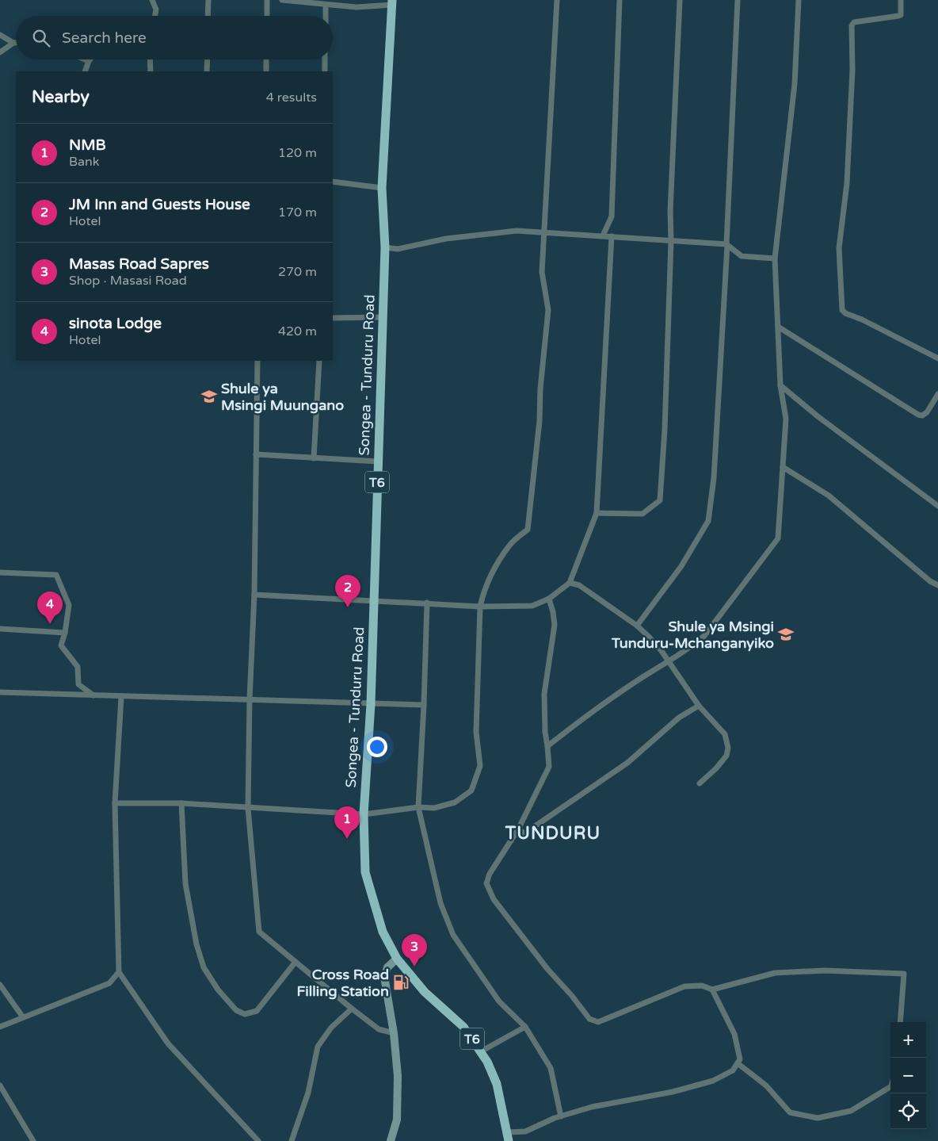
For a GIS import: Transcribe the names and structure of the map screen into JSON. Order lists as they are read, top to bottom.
{
  "streets": {
    "highway": ["Songea - Tunduru Road", "T6"]
  },
  "crossings": [
    ["Songea - Tunduru Road", "T6"]
  ],
  "districts": ["TUNDURU"],
  "places": {
    "school or university": ["Shule ya Msingi Muungano", "Shule ya Msingi Tunduru-Mchanganyiko"],
    "fuel station": ["Cross Road Filling Station"]
  },
  "page": {
    "search": "Search here",
    "heading": ["Nearby", "4 results"],
    "list": [
      {
        "mark": "1",
        "name": "NMB",
        "note": "Bank",
        "value": "120 m"
      },
      {
        "mark": "2",
        "name": "JM Inn and Guests House",
        "note": "Hotel",
        "value": "170 m"
      },
      {
        "mark": "3",
        "name": "Masas Road Sapres",
        "note": "Shop · Masasi Road",
        "value": "270 m"
      },
      {
        "mark": "4",
        "name": "sinota Lodge",
        "note": "Hotel",
        "value": "420 m"
      }
    ],
    "pins": [
      "2",
      "4",
      "1",
      "3"
    ],
    "map_buttons": ["+", "−"]
  }
}
